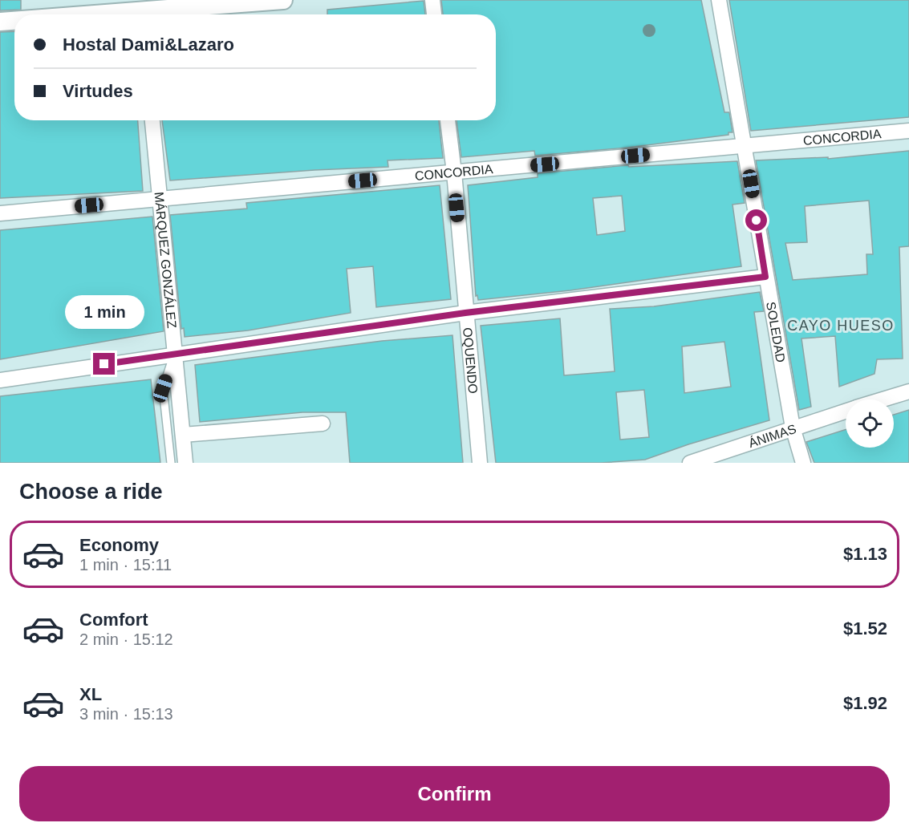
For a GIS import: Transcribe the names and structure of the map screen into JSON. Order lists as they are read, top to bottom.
{
  "streets": {
    "street": [
      "CONCORDIA",
      "MÁRQUEZ GONZÁLEZ",
      "SOLEDAD",
      "OQUENDO",
      "ÁNIMAS"
    ]
  },
  "crossings": [
    ["CONCORDIA", "MÁRQUEZ GONZÁLEZ"],
    ["CONCORDIA", "SOLEDAD"],
    ["CONCORDIA", "OQUENDO"],
    ["SOLEDAD", "ÁNIMAS"]
  ],
  "districts": ["CAYO HUESO"],
  "page": {
    "banner": ["Hostal Dami&Lazaro", "Virtudes"],
    "bubble": "1 min",
    "heading": "Choose a ride",
    "list": [
      {
        "name": "Economy",
        "note": "1 min · 15:11",
        "value": "$1.13"
      },
      {
        "name": "Comfort",
        "note": "2 min · 15:12",
        "value": "$1.52"
      },
      {
        "name": "XL",
        "note": "3 min · 15:13",
        "value": "$1.92"
      }
    ],
    "buttons": "Confirm"
  }
}
